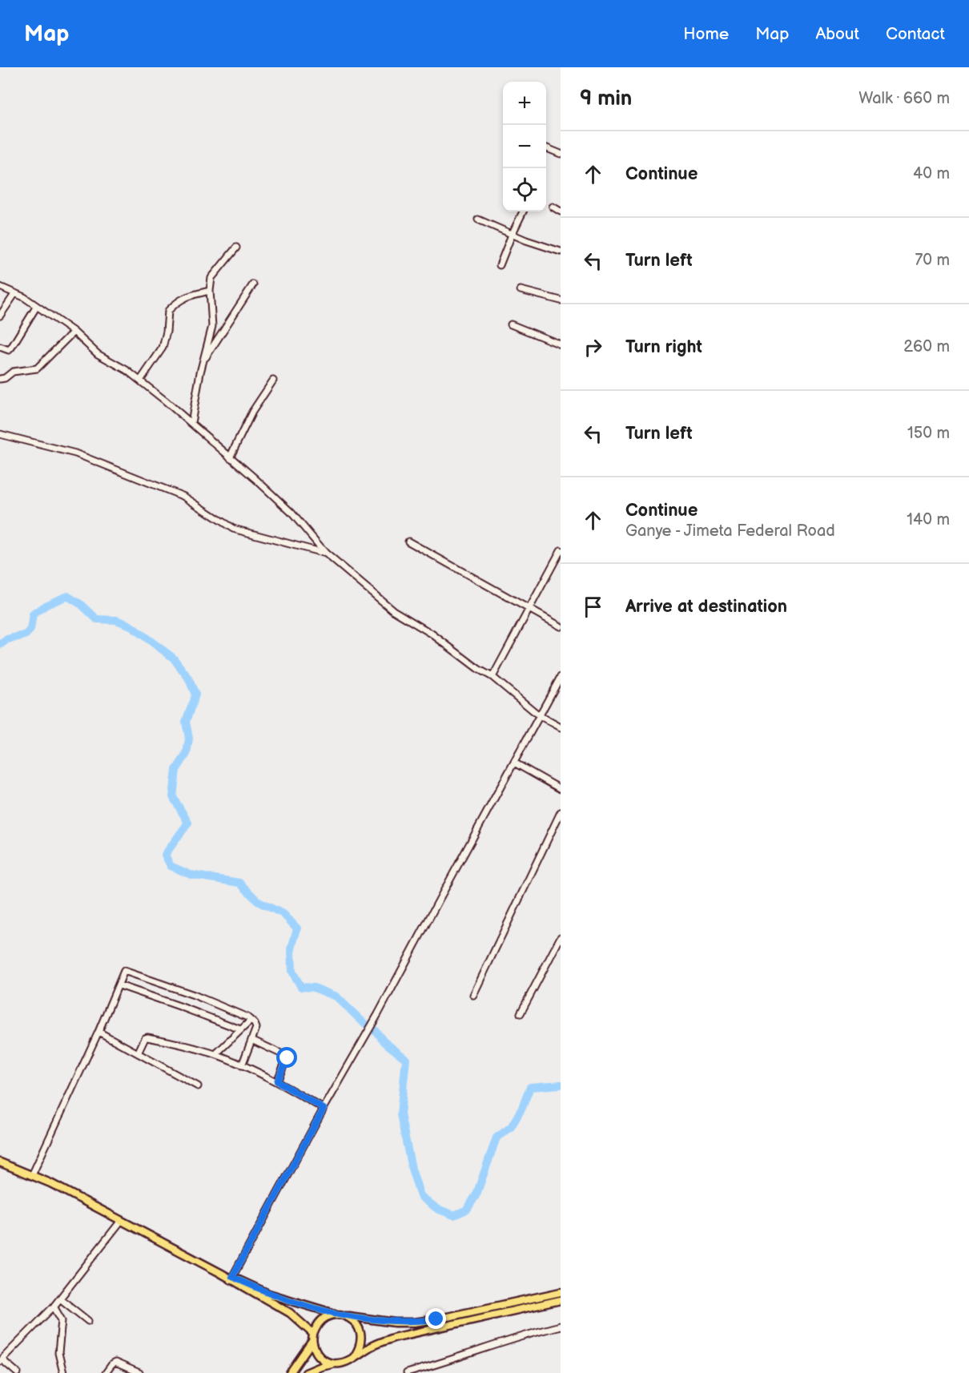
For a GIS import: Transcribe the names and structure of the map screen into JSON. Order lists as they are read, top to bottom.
{
  "page": {
    "header": "Map",
    "nav": [
      "Home",
      "Map",
      "About",
      "Contact"
    ],
    "heading": ["9 min", "Walk · 660 m"],
    "map_buttons": ["+", "−"],
    "list": [
      ["Continue", "40 m"],
      ["Turn left", "70 m"],
      ["Turn right", "260 m"],
      ["Turn left", "150 m"],
      ["Continue", "Ganye - Jimeta Federal Road", "140 m"],
      "Arrive at destination"
    ]
  }
}
